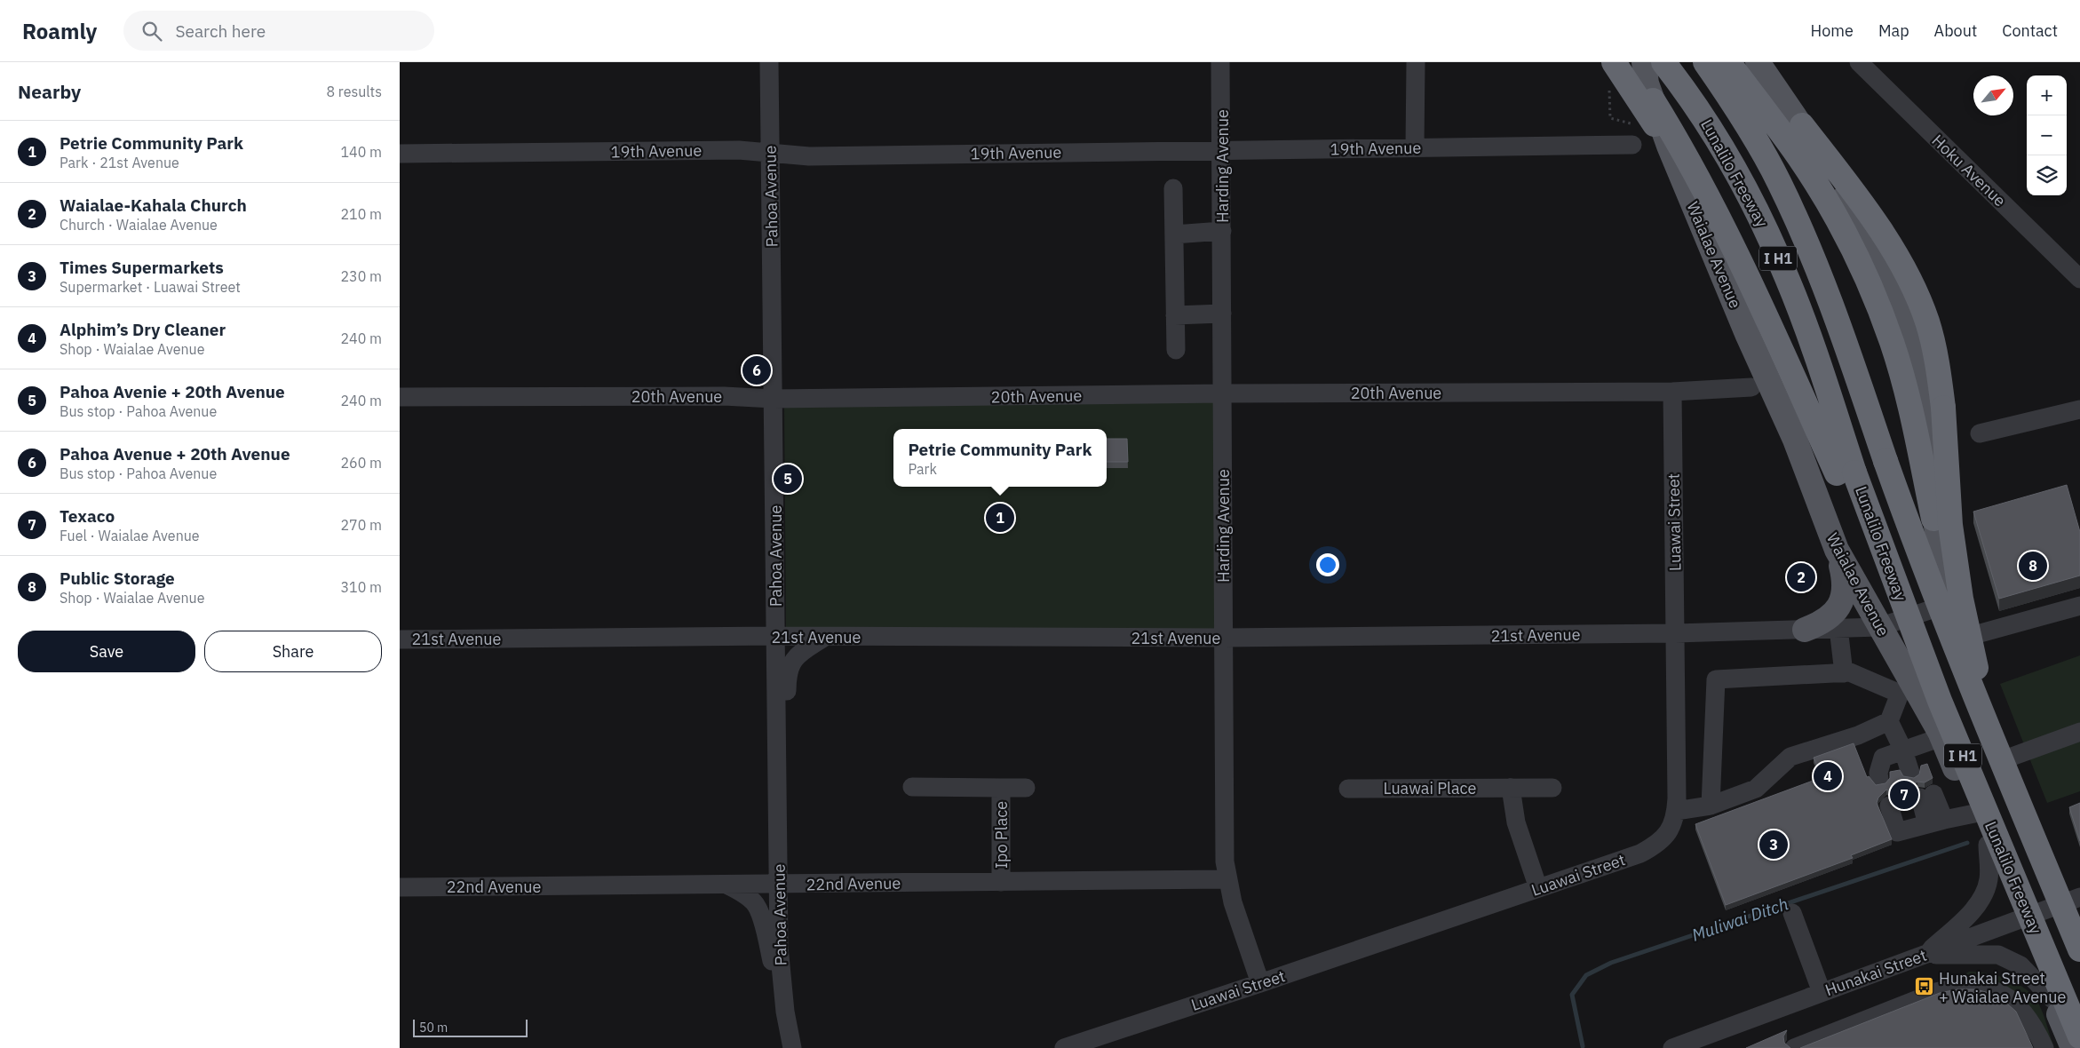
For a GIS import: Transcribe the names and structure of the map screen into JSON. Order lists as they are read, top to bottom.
{
  "streets": {
    "highway": ["Lunalilo Freeway", "I H1"],
    "main road": ["Waialae Avenue"],
    "street": [
      "19th Avenue",
      "Harding Avenue",
      "Hoku Avenue",
      "Pahoa Avenue",
      "20th Avenue",
      "Luawai Street",
      "21st Avenue",
      "Luawai Place",
      "Ipo Place",
      "22nd Avenue",
      "Hunakai Street"
    ]
  },
  "crossings": [
    ["19th Avenue", "Harding Avenue"],
    ["19th Avenue", "Pahoa Avenue"],
    ["Harding Avenue", "20th Avenue"],
    ["Harding Avenue", "Luawai Street"],
    ["Harding Avenue", "21st Avenue"],
    ["Harding Avenue", "22nd Avenue"],
    ["Pahoa Avenue", "20th Avenue"],
    ["Pahoa Avenue", "21st Avenue"],
    ["Pahoa Avenue", "22nd Avenue"],
    ["Waialae Avenue", "21st Avenue"],
    ["Waialae Avenue", "Hunakai Street"],
    ["20th Avenue", "Luawai Street"],
    ["Luawai Street", "21st Avenue"],
    ["Ipo Place", "22nd Avenue"]
  ],
  "water": ["Muliwai Ditch"],
  "places": {
    "bus stop": ["Hunakai Street + Waialae Avenue"]
  },
  "scale_bar": "50 m",
  "north": "top right",
  "page": {
    "header": "Roamly",
    "search": "Search here",
    "nav": [
      "Home",
      "Map",
      "About",
      "Contact"
    ],
    "heading": ["Nearby", "8 results"],
    "map_buttons": ["+", "−"],
    "list": [
      {
        "mark": "1",
        "name": "Petrie Community Park",
        "note": "Park · 21st Avenue",
        "value": "140 m"
      },
      {
        "mark": "2",
        "name": "Waialae-Kahala Church",
        "note": "Church · Waialae Avenue",
        "value": "210 m"
      },
      {
        "mark": "3",
        "name": "Times Supermarkets",
        "note": "Supermarket · Luawai Street",
        "value": "230 m"
      },
      {
        "mark": "4",
        "name": "Alphim’s Dry Cleaner",
        "note": "Shop · Waialae Avenue",
        "value": "240 m"
      },
      {
        "mark": "5",
        "name": "Pahoa Avenie + 20th Avenue",
        "note": "Bus stop · Pahoa Avenue",
        "value": "240 m"
      },
      {
        "mark": "6",
        "name": "Pahoa Avenue + 20th Avenue",
        "note": "Bus stop · Pahoa Avenue",
        "value": "260 m"
      },
      {
        "mark": "7",
        "name": "Texaco",
        "note": "Fuel · Waialae Avenue",
        "value": "270 m"
      },
      {
        "mark": "8",
        "name": "Public Storage",
        "note": "Shop · Waialae Avenue",
        "value": "310 m"
      }
    ],
    "pins": [
      "6",
      "5",
      "1",
      "8",
      "2",
      "4",
      "7",
      "3"
    ],
    "popup": ["Petrie Community Park", "Park"],
    "buttons": ["Save", "Share"],
    "scale": "50 m"
  }
}
